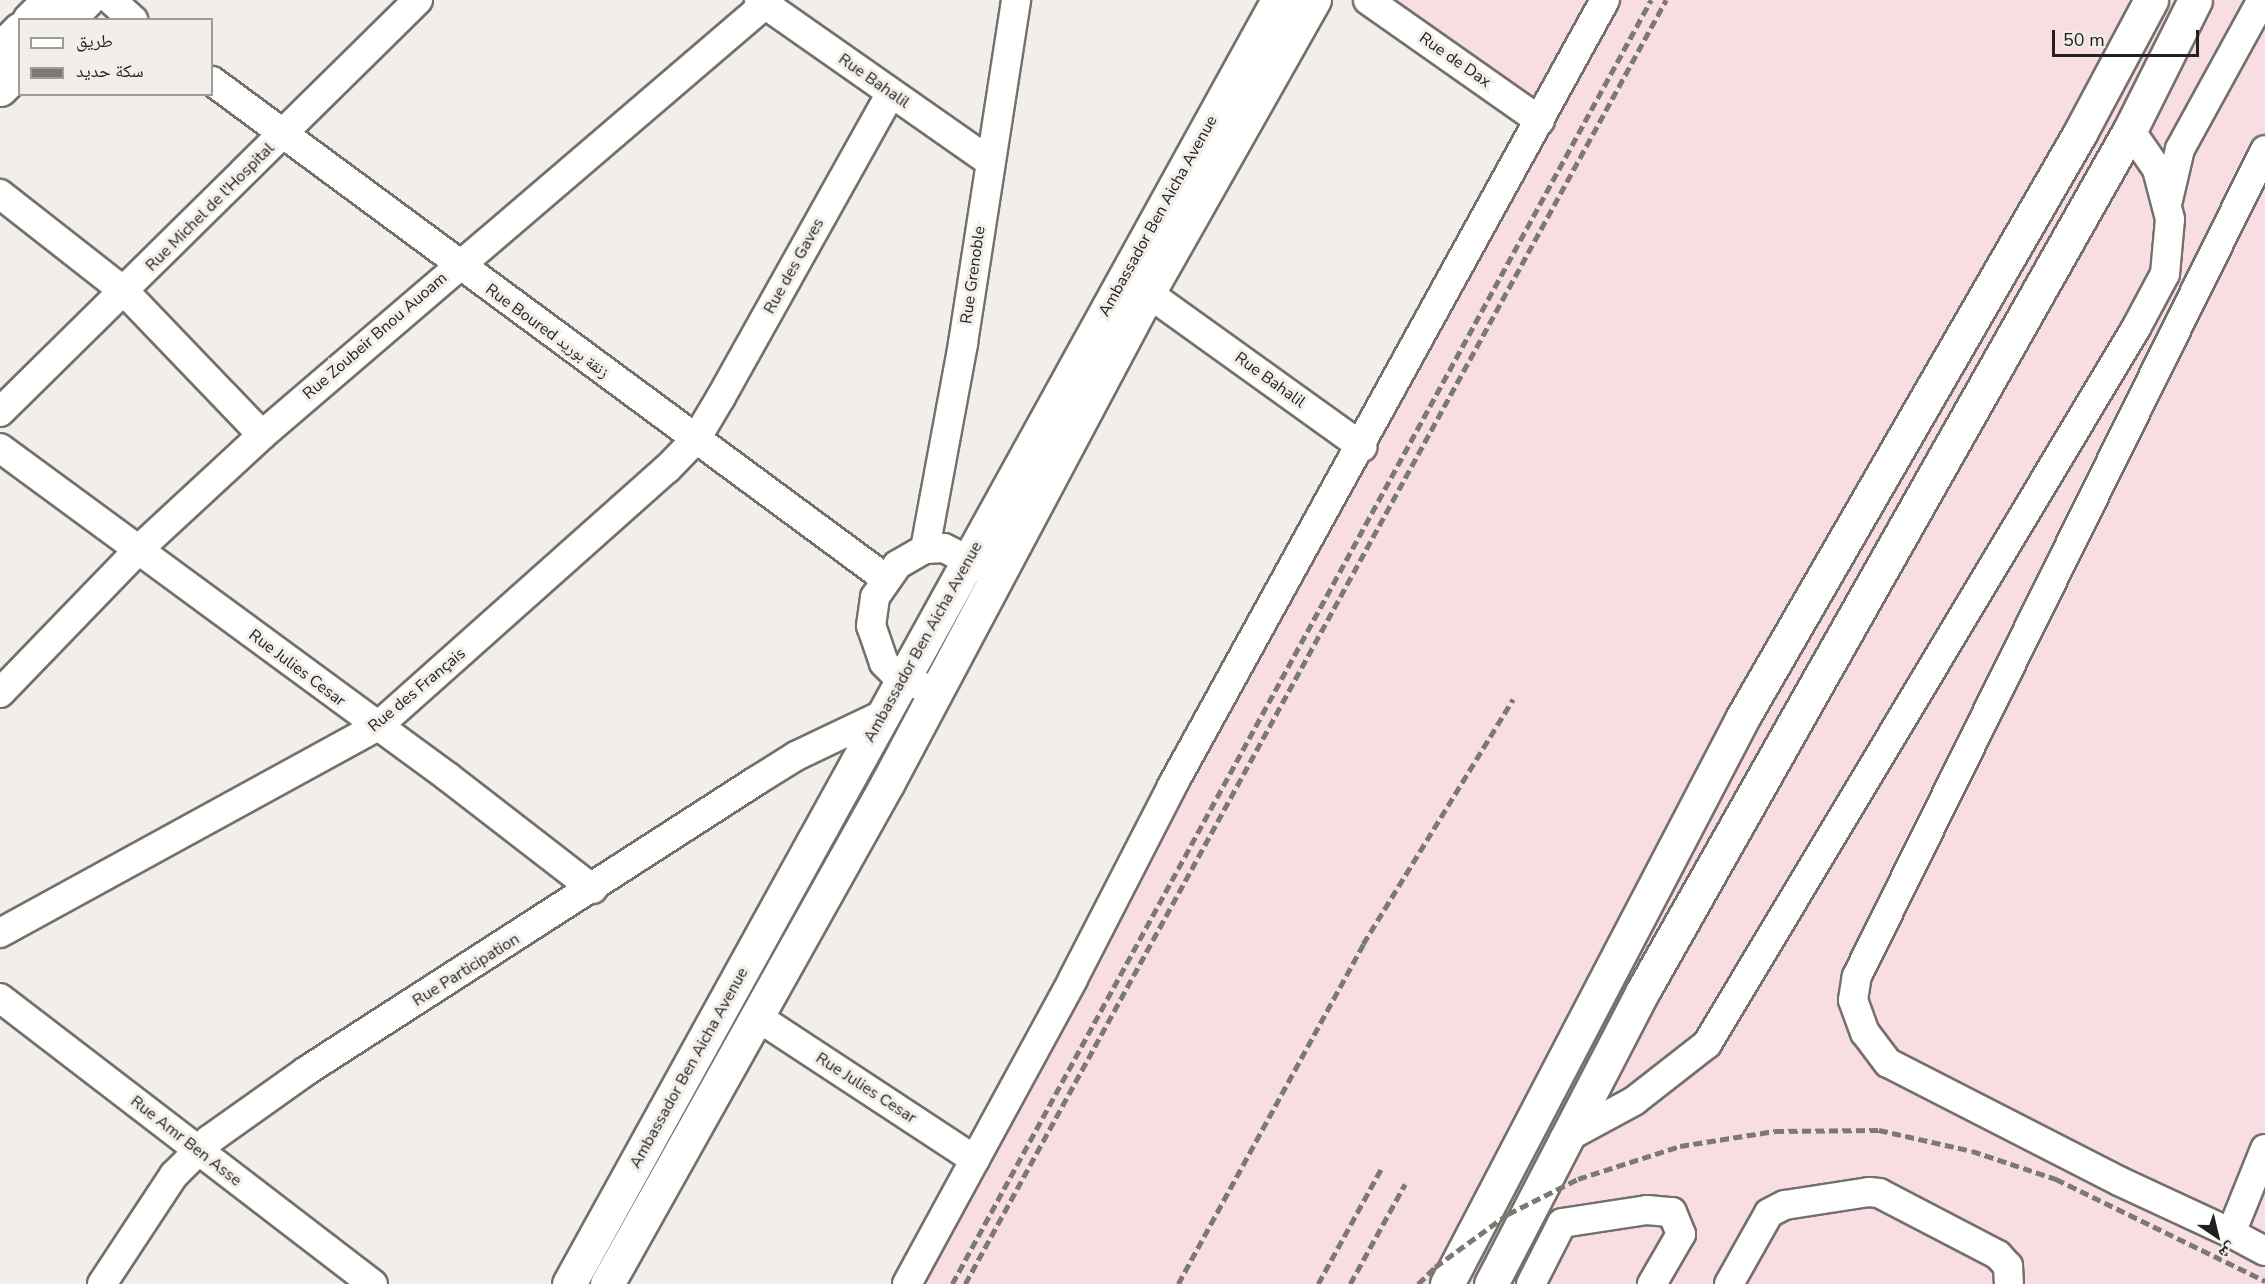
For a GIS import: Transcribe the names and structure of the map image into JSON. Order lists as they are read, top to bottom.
{
  "streets": {
    "main road": ["Ambassador Ben Aicha Avenue"],
    "street": [
      "Rue de Dax",
      "Rue Bahalil",
      "Rue Michel de l'Hospital",
      "Rue des Gaves",
      "Rue Grenoble",
      "Rue Boured زنقة بوريد",
      "Rue Zoubeir Bnou Auoam",
      "Rue Julies Cesar",
      "Rue des Français",
      "Rue Participation",
      "Rue Amr Ben Asse"
    ]
  },
  "crossings": [
    ["Rue Bahalil", "Ambassador Ben Aicha Avenue"],
    ["Rue Bahalil", "Rue des Gaves"],
    ["Rue Bahalil", "Rue Grenoble"],
    ["Rue Bahalil", "Rue Zoubeir Bnou Auoam"],
    ["Rue Michel de l'Hospital", "Rue Boured زنقة بوريد"],
    ["Ambassador Ben Aicha Avenue", "Rue Julies Cesar"],
    ["Ambassador Ben Aicha Avenue", "Rue Participation"],
    ["Rue des Gaves", "Rue Boured زنقة بوريد"],
    ["Rue des Gaves", "Rue des Français"],
    ["Rue Boured زنقة بوريد", "Rue Zoubeir Bnou Auoam"],
    ["Rue Boured زنقة بوريد", "Rue des Français"],
    ["Rue Zoubeir Bnou Auoam", "Rue Julies Cesar"],
    ["Rue Julies Cesar", "Rue des Français"],
    ["Rue Julies Cesar", "Rue Participation"],
    ["Rue Participation", "Rue Amr Ben Asse"]
  ],
  "legend": ["طريق", "سكة حديد"],
  "scale_bar": "50 m",
  "north": "bottom right"
}
